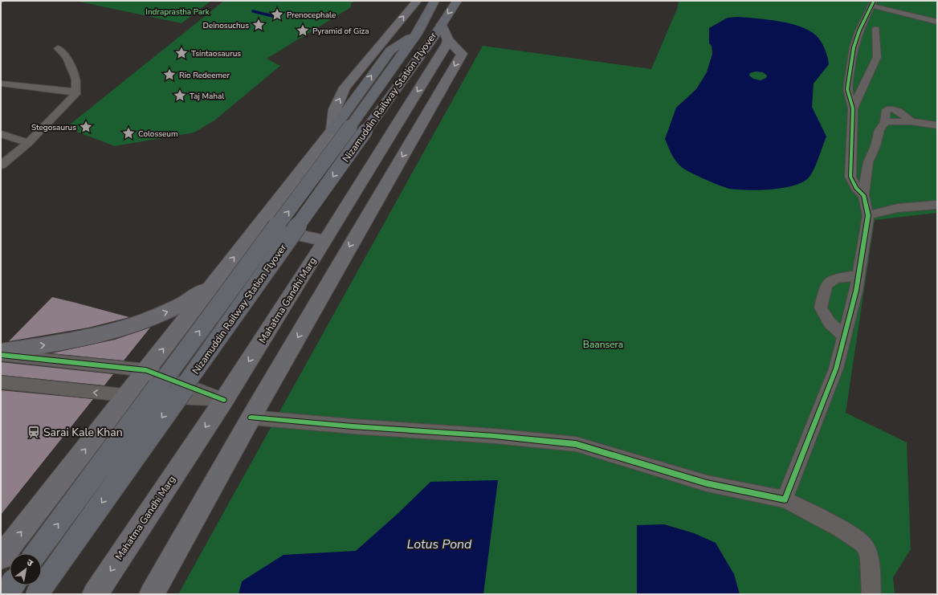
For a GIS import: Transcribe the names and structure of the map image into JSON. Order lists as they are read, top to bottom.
{
  "streets": {
    "highway": ["Nizamuddin Railway Station Flyover"],
    "main road": ["Mahatma Gandhi Marg"]
  },
  "water": ["Lotus Pond"],
  "parks": ["Indraprastha Park", "Baansera"],
  "places": {
    "place": [
      "Prenocephale",
      "Deinosuchus",
      "Pyramid of Giza",
      "Tsintaosaurus",
      "Rio Redeemer",
      "Taj Mahal",
      "Stegosaurus",
      "Colosseum"
    ],
    "station": ["Sarai Kale Khan"]
  },
  "north": "top right"
}
